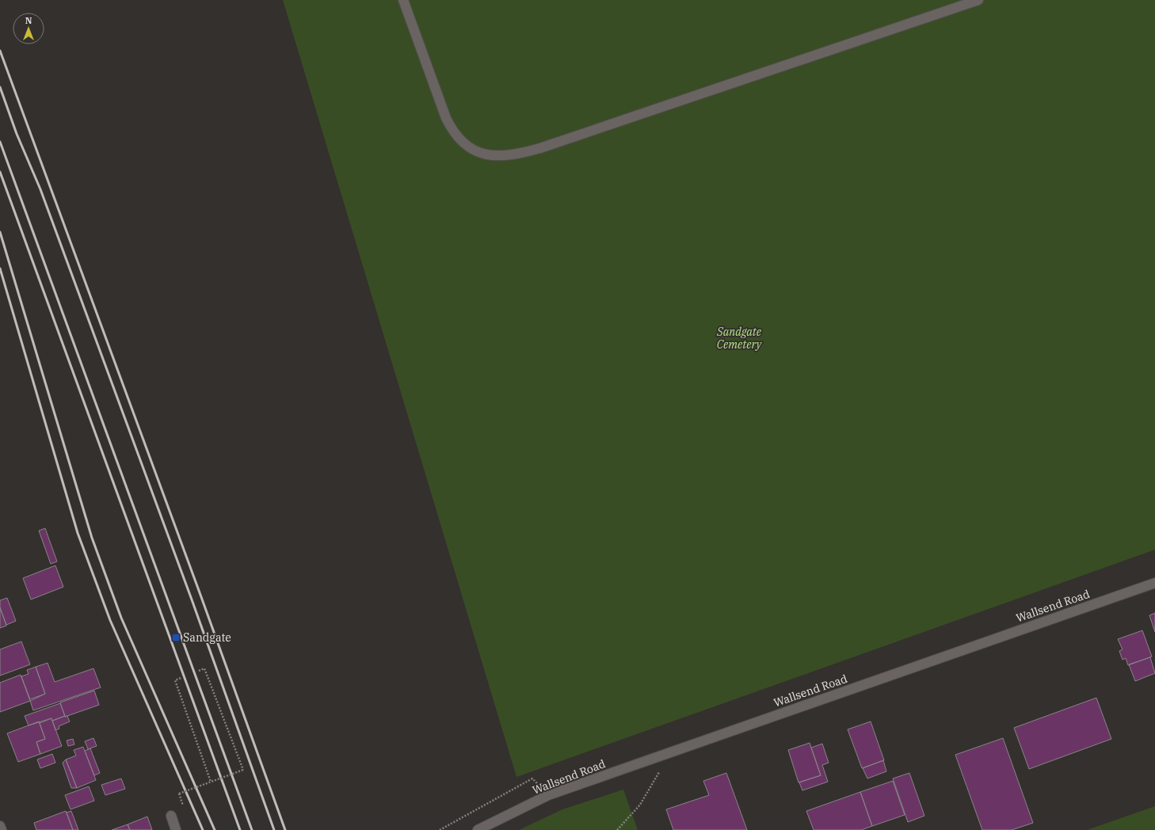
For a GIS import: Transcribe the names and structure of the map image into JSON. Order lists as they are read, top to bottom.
{
  "streets": {
    "main road": ["Wallsend Road"]
  },
  "parks": ["Sandgate Cemetery"],
  "places": {
    "transit": ["Sandgate"]
  },
  "north": "top"
}
